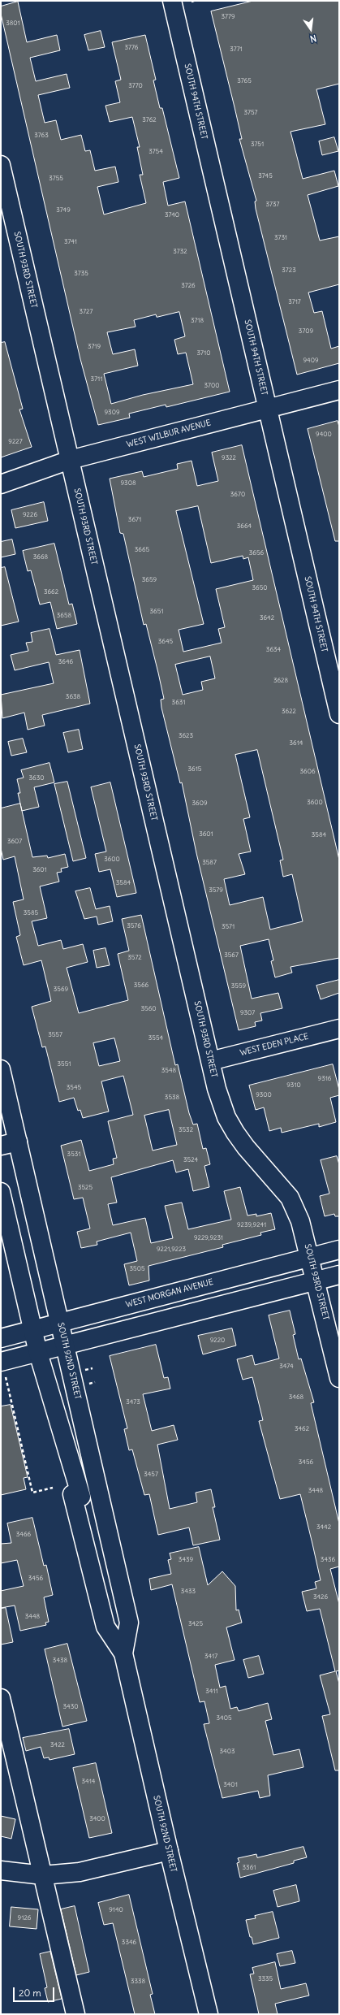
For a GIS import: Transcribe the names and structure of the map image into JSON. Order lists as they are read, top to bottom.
{
  "streets": {
    "street": [
      "SOUTH 94TH STREET",
      "SOUTH 93RD STREET",
      "WEST WILBUR AVENUE",
      "WEST EDEN PLACE",
      "WEST MORGAN AVENUE",
      "SOUTH 92ND STREET"
    ]
  },
  "crossings": [
    ["SOUTH 94TH STREET", "WEST WILBUR AVENUE"],
    ["SOUTH 93RD STREET", "WEST WILBUR AVENUE"],
    ["SOUTH 93RD STREET", "WEST EDEN PLACE"],
    ["SOUTH 93RD STREET", "WEST MORGAN AVENUE"],
    ["WEST MORGAN AVENUE", "SOUTH 92ND STREET"]
  ],
  "house_numbers": [
    "3779",
    "3801",
    "3776",
    "3771",
    "3765",
    "3770",
    "3757",
    "3762",
    "3763",
    "3751",
    "3754",
    "3745",
    "3755",
    "3737",
    "3749",
    "3740",
    "3731",
    "3741",
    "3732",
    "3723",
    "3735",
    "3726",
    "3717",
    "3727",
    "3718",
    "3709",
    "3719",
    "3710",
    "9409",
    "3711",
    "3700",
    "9309",
    "9400",
    "9227",
    "9322",
    "9308",
    "3670",
    "9226",
    "3671",
    "3664",
    "3665",
    "3656",
    "3668",
    "3659",
    "3650",
    "3662",
    "3651",
    "3658",
    "3642",
    "3645",
    "3634",
    "3646",
    "3628",
    "3638",
    "3631",
    "3622",
    "3623",
    "3614",
    "3615",
    "3606",
    "3630",
    "3600",
    "3609",
    "3601",
    "3584",
    "3607",
    "3600",
    "3587",
    "3601",
    "3584",
    "3579",
    "3585",
    "3576",
    "3571",
    "3567",
    "3572",
    "3566",
    "3559",
    "3569",
    "3560",
    "9307",
    "3557",
    "3554",
    "3551",
    "3548",
    "9316",
    "9310",
    "3545",
    "9300",
    "3538",
    "3532",
    "3531",
    "3524",
    "3525",
    "9239,9241",
    "9229,9231",
    "9221,9223",
    "3505",
    "9220",
    "3474",
    "3468",
    "3473",
    "3462",
    "3456",
    "3457",
    "3448",
    "3442",
    "3466",
    "3439",
    "3436",
    "3456",
    "3433",
    "3426",
    "3448",
    "3425",
    "3417",
    "3438",
    "3411",
    "3430",
    "3405",
    "3422",
    "3403",
    "3414",
    "3401",
    "3400",
    "3361",
    "9140",
    "9126",
    "3346",
    "3335",
    "3338"
  ],
  "scale_bar": "20 m",
  "north": "bottom"
}
